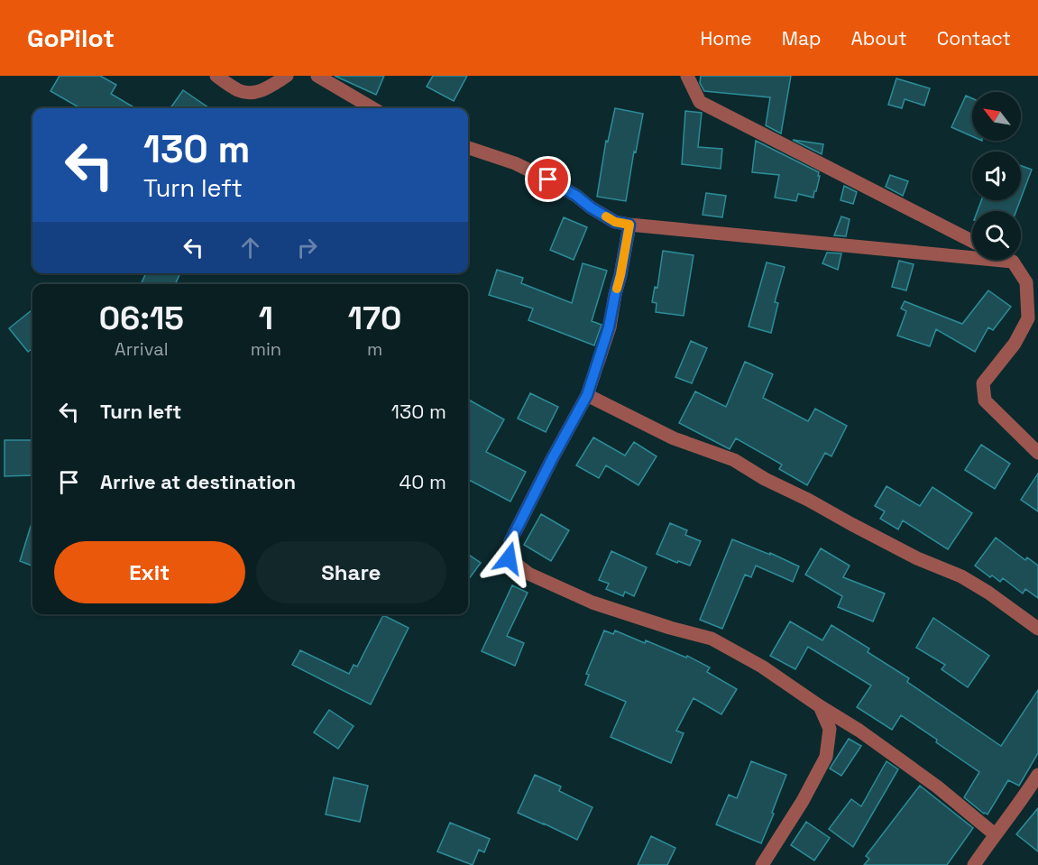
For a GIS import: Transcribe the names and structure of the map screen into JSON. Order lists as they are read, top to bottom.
{
  "north": "top left",
  "page": {
    "header": "GoPilot",
    "nav": [
      "Home",
      "Map",
      "About",
      "Contact"
    ],
    "turn": ["130 m", "Turn left"],
    "eta": [
      "06:15",
      "Arrival",
      "1",
      "min",
      "170",
      "m"
    ],
    "list": [
      {
        "name": "Turn left",
        "value": "130 m"
      },
      {
        "name": "Arrive at destination",
        "value": "40 m"
      }
    ],
    "buttons": ["Exit", "Share"]
  }
}
